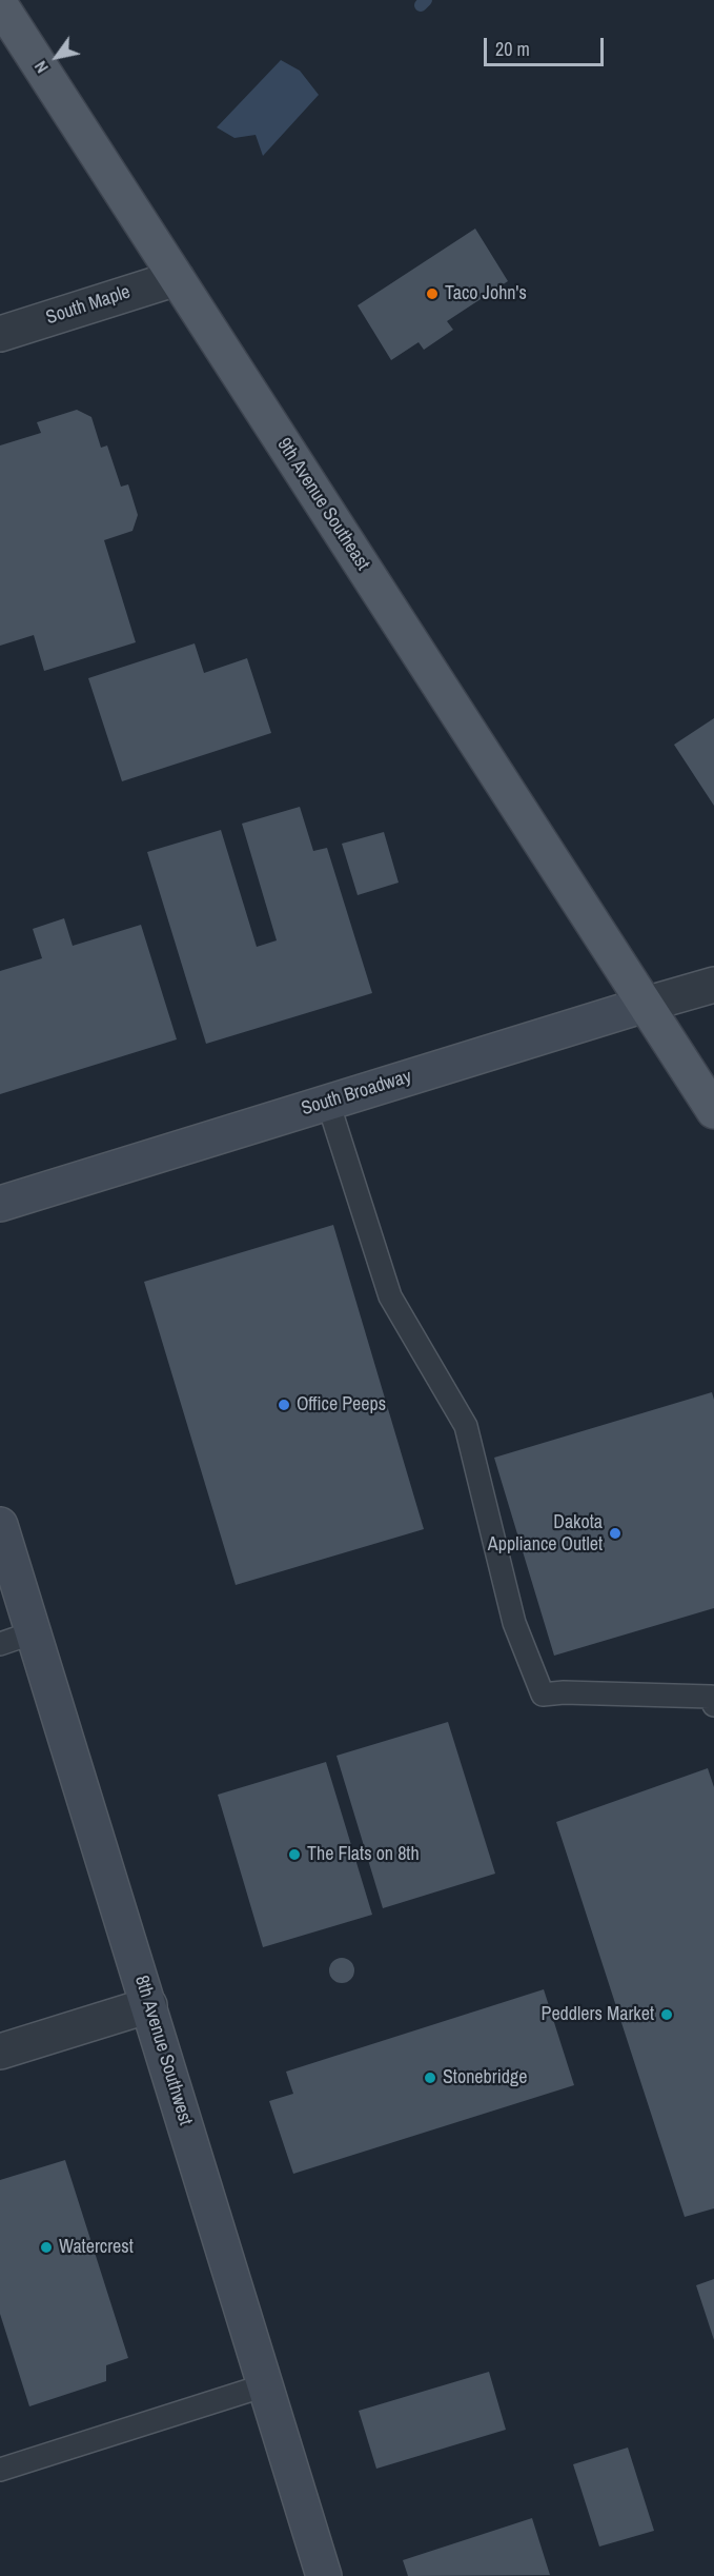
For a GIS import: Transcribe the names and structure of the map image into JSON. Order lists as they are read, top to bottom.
{
  "streets": {
    "main road": ["9th Avenue Southeast"],
    "street": ["South Maple", "South Broadway", "8th Avenue Southwest"]
  },
  "crossings": [
    ["South Maple", "9th Avenue Southeast"],
    ["9th Avenue Southeast", "South Broadway"]
  ],
  "places": [
    "Taco John's",
    "Office Peeps",
    "Dakota Appliance Outlet",
    "The Flats on 8th",
    "Peddlers Market",
    "Stonebridge",
    "Watercrest"
  ],
  "scale_bar": "20 m",
  "north": "bottom left"
}
